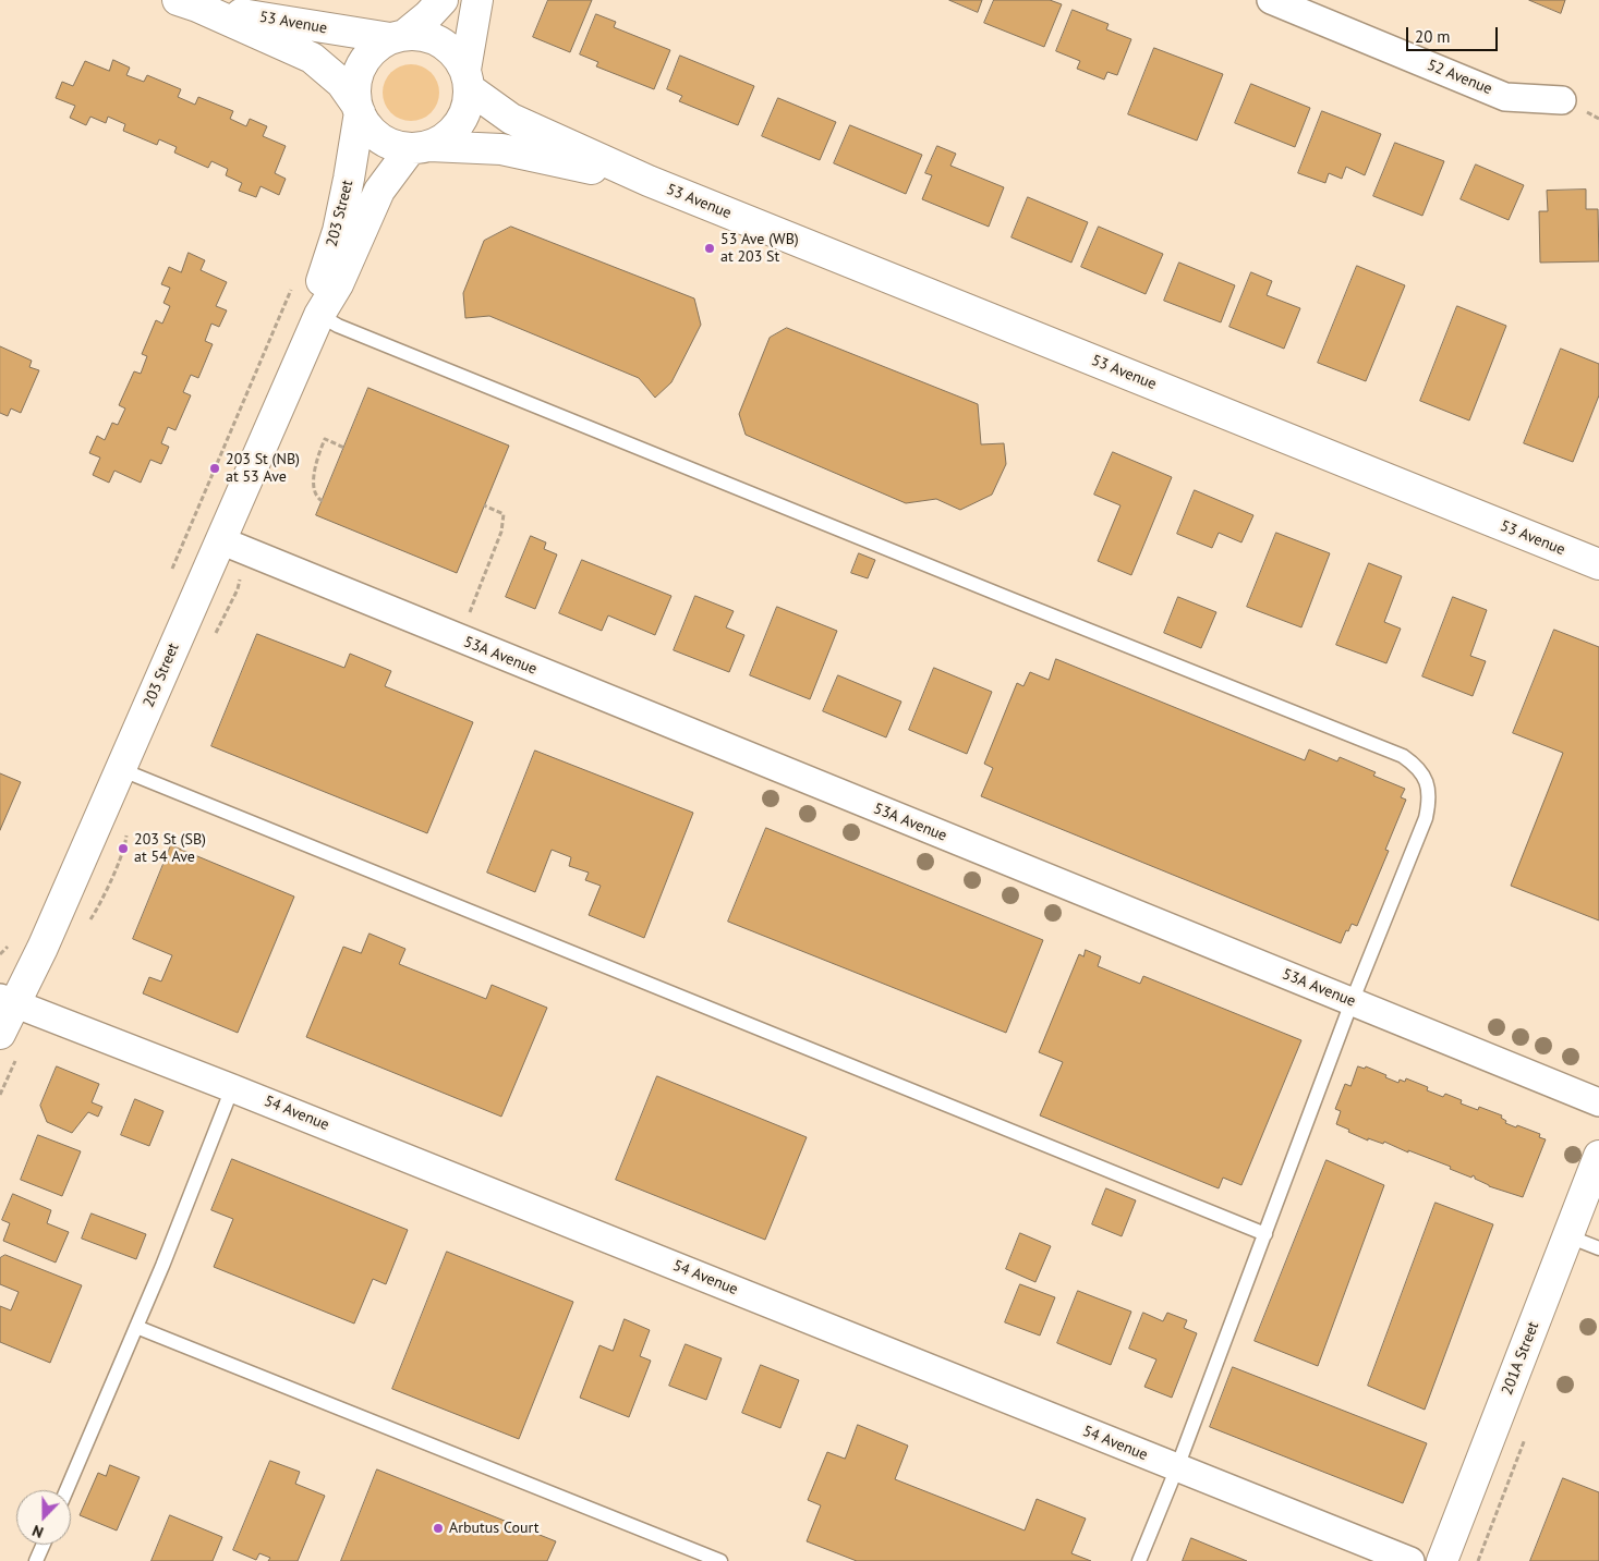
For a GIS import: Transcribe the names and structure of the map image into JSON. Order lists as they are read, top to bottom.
{
  "streets": {
    "street": [
      "53 Avenue",
      "52 Avenue",
      "203 Street",
      "53A Avenue",
      "54 Avenue",
      "201A Street"
    ]
  },
  "crossings": [
    ["53 Avenue", "203 Street"],
    ["203 Street", "53A Avenue"],
    ["203 Street", "54 Avenue"]
  ],
  "places": [
    "53 Ave (WB) at 203 St",
    "203 St (NB) at 53 Ave",
    "203 St (SB) at 54 Ave",
    "Arbutus Court"
  ],
  "scale_bar": "20 m",
  "north": "bottom"
}
